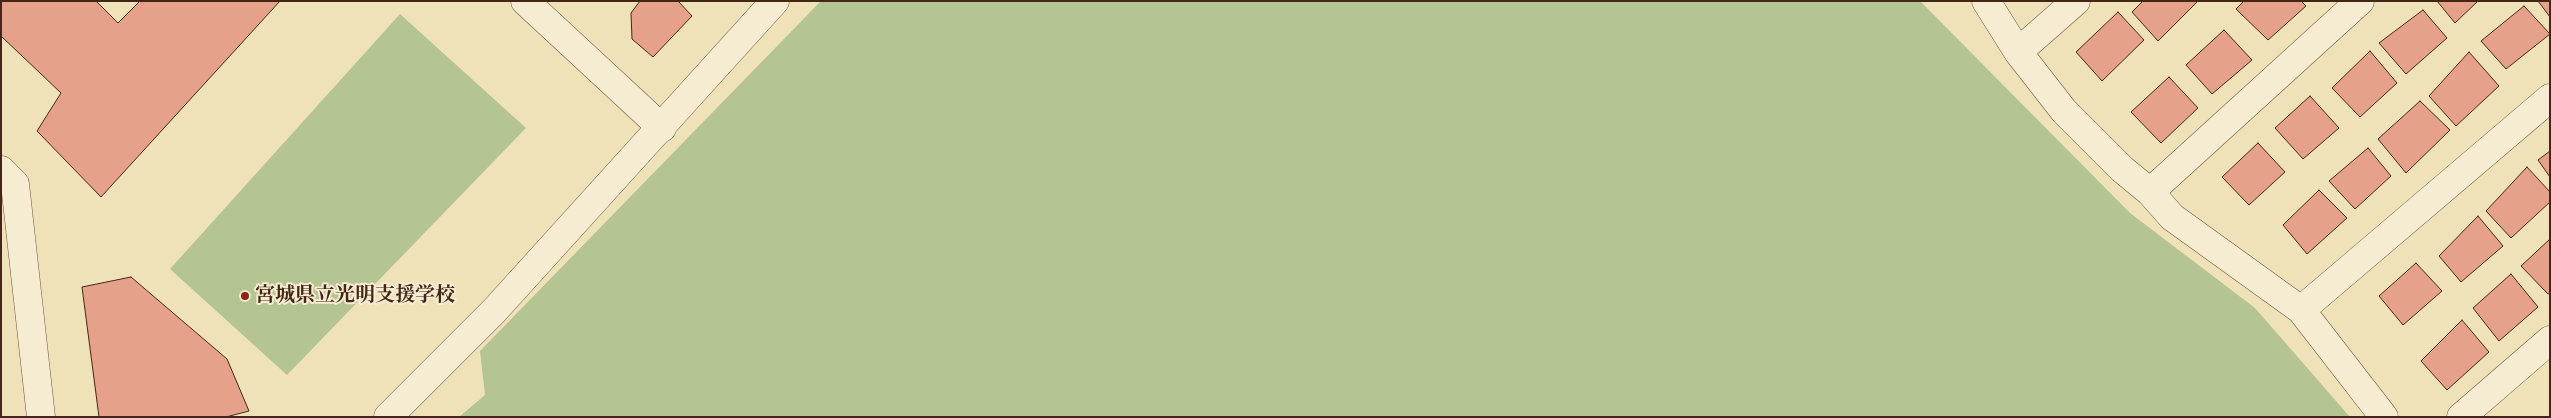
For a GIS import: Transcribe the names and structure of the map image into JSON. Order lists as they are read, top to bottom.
{
  "places": ["宮城県立光明支援学校"]
}
